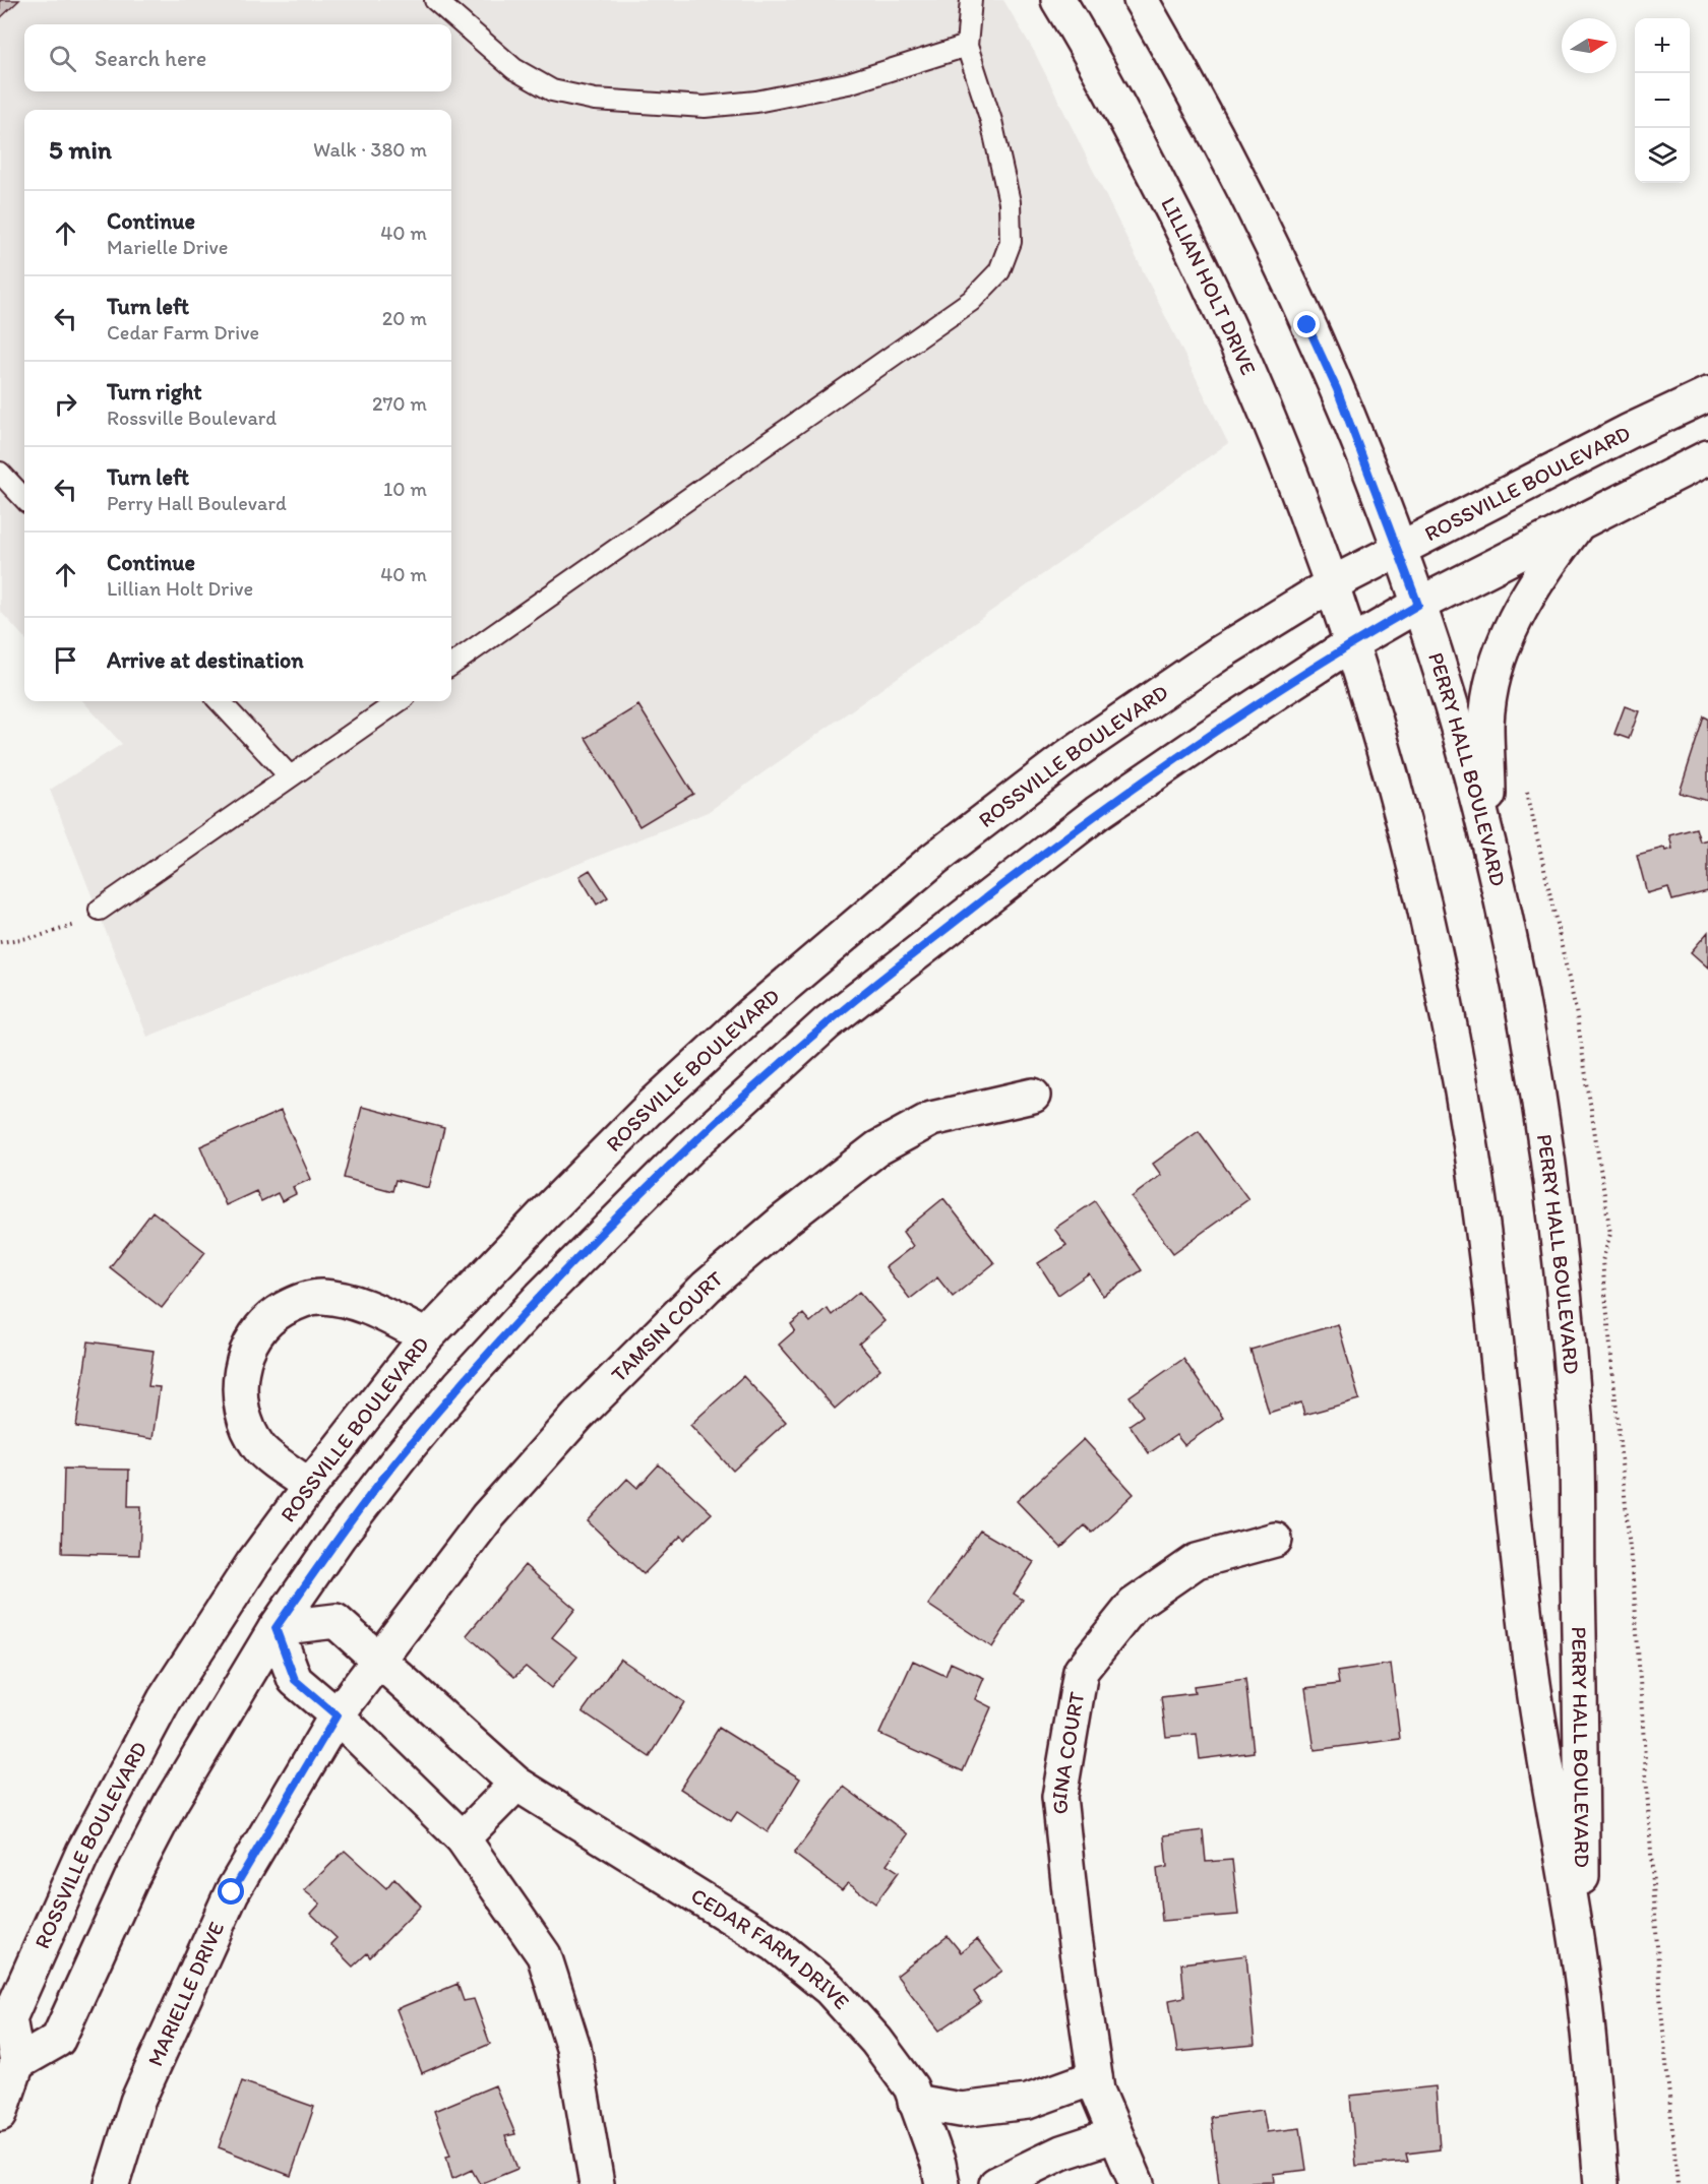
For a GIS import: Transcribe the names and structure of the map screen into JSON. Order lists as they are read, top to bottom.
{
  "streets": {
    "main road": [
      "LILLIAN HOLT DRIVE",
      "ROSSVILLE BOULEVARD",
      "PERRY HALL BOULEVARD",
      "TAMSIN COURT",
      "GINA COURT",
      "CEDAR FARM DRIVE",
      "MARIELLE DRIVE"
    ]
  },
  "crossings": [
    ["LILLIAN HOLT DRIVE", "ROSSVILLE BOULEVARD"],
    ["LILLIAN HOLT DRIVE", "PERRY HALL BOULEVARD"],
    ["ROSSVILLE BOULEVARD", "PERRY HALL BOULEVARD"],
    ["TAMSIN COURT", "CEDAR FARM DRIVE"],
    ["TAMSIN COURT", "MARIELLE DRIVE"],
    ["CEDAR FARM DRIVE", "MARIELLE DRIVE"]
  ],
  "north": "right",
  "page": {
    "map_buttons": ["+", "−"],
    "search": "Search here",
    "heading": ["5 min", "Walk · 380 m"],
    "list": [
      ["Continue", "Marielle Drive", "40 m"],
      ["Turn left", "Cedar Farm Drive", "20 m"],
      ["Turn right", "Rossville Boulevard", "270 m"],
      ["Turn left", "Perry Hall Boulevard", "10 m"],
      ["Continue", "Lillian Holt Drive", "40 m"],
      "Arrive at destination"
    ]
  }
}
